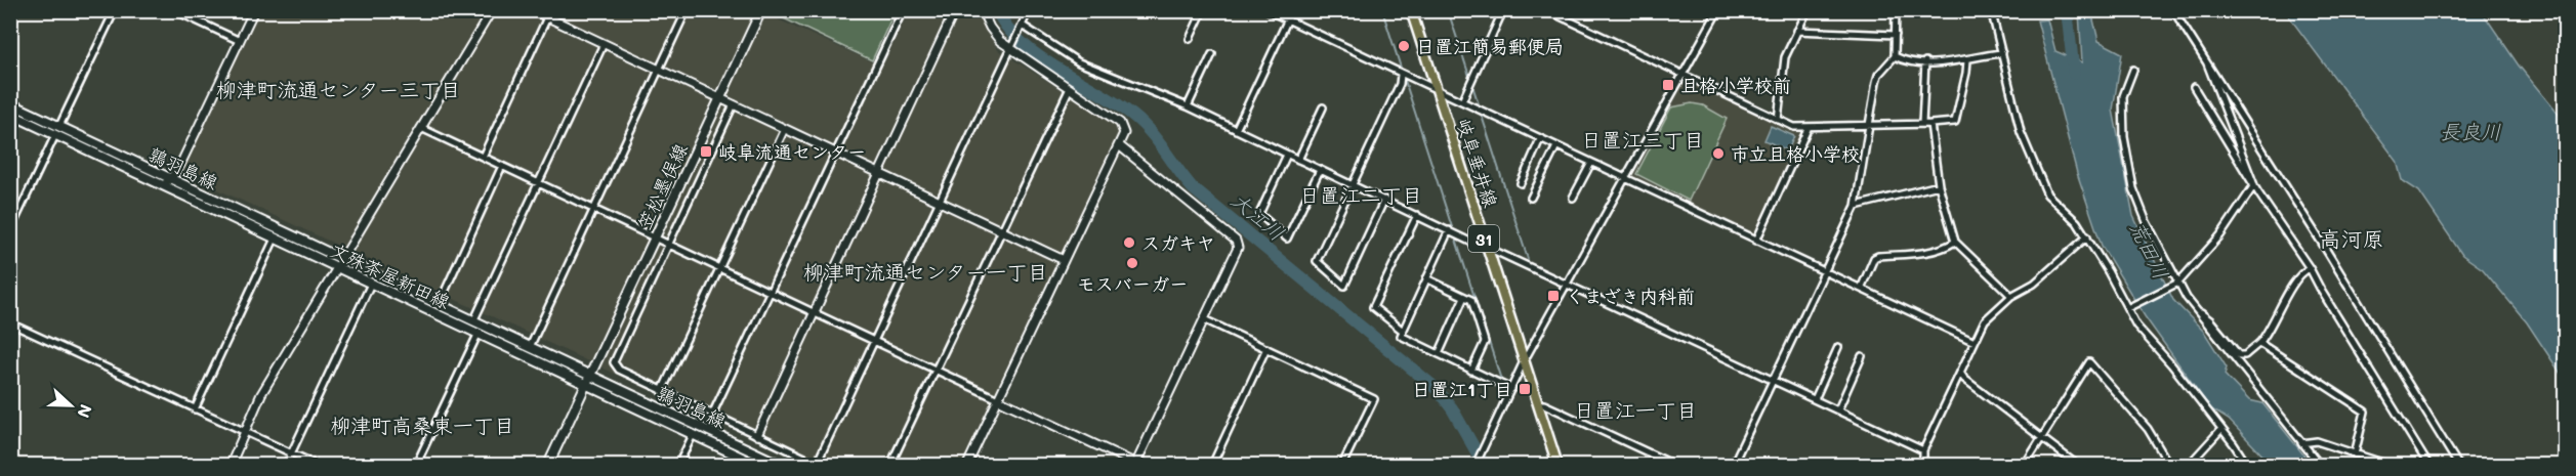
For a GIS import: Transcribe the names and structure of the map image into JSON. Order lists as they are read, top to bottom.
{
  "streets": {
    "main road": [
      "岐阜垂井線",
      "鶉羽島線",
      "笠松墨俣線",
      "31",
      "文殊茶屋新田線"
    ]
  },
  "crossings": [
    ["鶉羽島線", "笠松墨俣線"],
    ["鶉羽島線", "文殊茶屋新田線"],
    ["笠松墨俣線", "文殊茶屋新田線"]
  ],
  "districts": [
    "柳津町流通センター三丁目",
    "日置江三丁目",
    "日置江二丁目",
    "高河原",
    "柳津町流通センター一丁目",
    "日置江一丁目",
    "柳津町高桑東一丁目"
  ],
  "water": ["長良川", "大江川", "荒田川"],
  "places": {
    "other": [
      "日置江簡易郵便局",
      "市立且格小学校",
      "スガキヤ",
      "モスバーガー"
    ],
    "transit": [
      "且格小学校前",
      "岐阜流通センター",
      "くまざき内科前",
      "日置江1丁目"
    ]
  },
  "north": "right"
}
